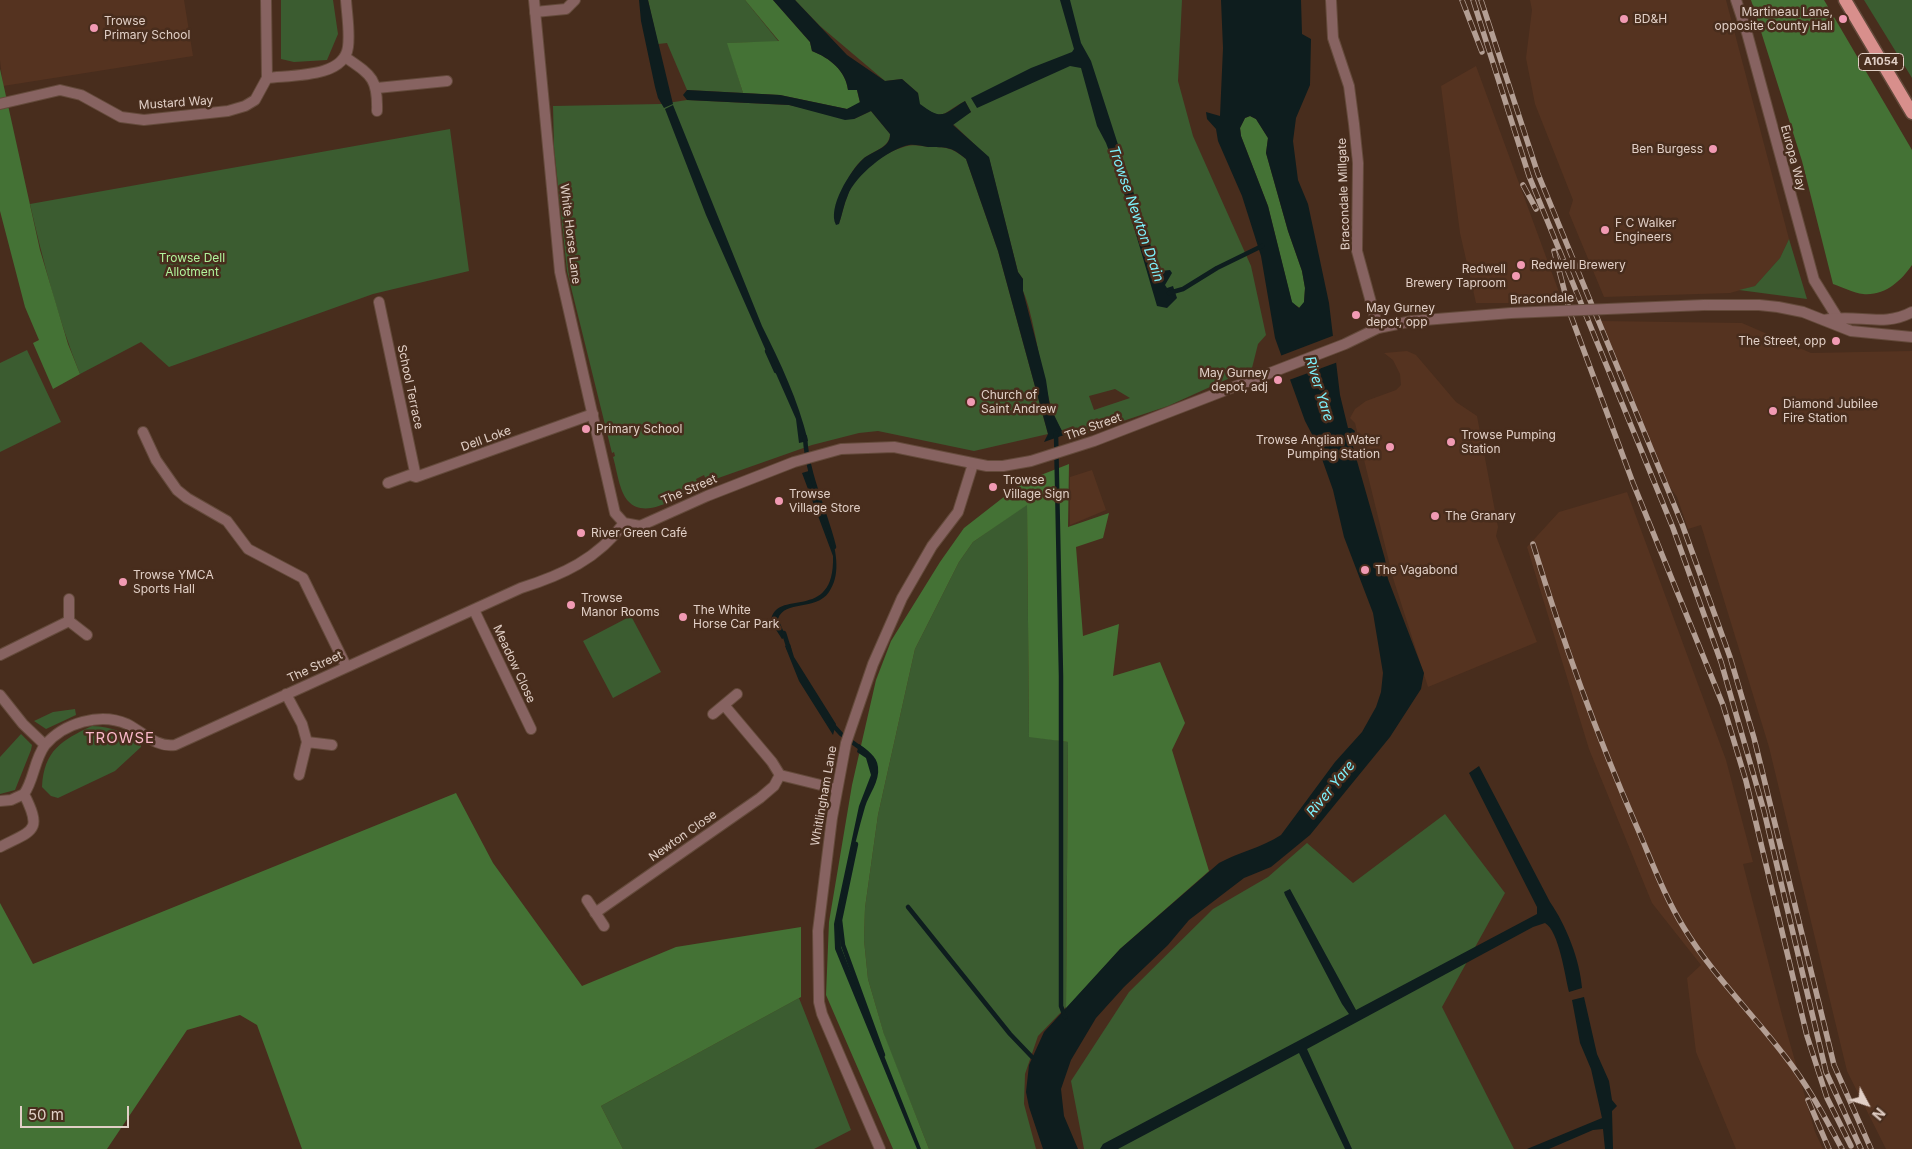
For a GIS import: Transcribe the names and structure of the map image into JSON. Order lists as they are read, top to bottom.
{
  "streets": {
    "main road": ["A1054"],
    "street": [
      "Mustard Way",
      "Europa Way",
      "Bracondale Millgate",
      "White Horse Lane",
      "Bracondale",
      "School Terrace",
      "The Street",
      "Dell Loke",
      "Meadow Close",
      "Whitlingham Lane",
      "Newton Close"
    ]
  },
  "crossings": [
    ["Bracondale Millgate", "Bracondale"],
    ["White Horse Lane", "The Street"],
    ["White Horse Lane", "Dell Loke"],
    ["Bracondale", "The Street"],
    ["School Terrace", "Dell Loke"],
    ["The Street", "Meadow Close"],
    ["The Street", "Whitlingham Lane"]
  ],
  "districts": ["TROWSE"],
  "water": ["Trowse Newton Drain", "River Yare"],
  "parks": ["Trowse Dell Allotment"],
  "places": [
    "BD&H",
    "Martineau Lane, opposite County Hall",
    "Trowse Primary School",
    "Ben Burgess",
    "F C Walker Engineers",
    "Redwell Brewery",
    "Redwell Brewery Taproom",
    "May Gurney depot, opp",
    "The Street, opp",
    "May Gurney depot, adj",
    "Church of Saint Andrew",
    "Diamond Jubilee Fire Station",
    "Primary School",
    "Trowse Pumping Station",
    "Trowse Anglian Water Pumping Station",
    "Trowse Village Sign",
    "Trowse Village Store",
    "The Granary",
    "River Green Café",
    "The Vagabond",
    "Trowse YMCA Sports Hall",
    "Trowse Manor Rooms",
    "The White Horse Car Park"
  ],
  "scale_bar": "50 m",
  "north": "bottom right"
}
